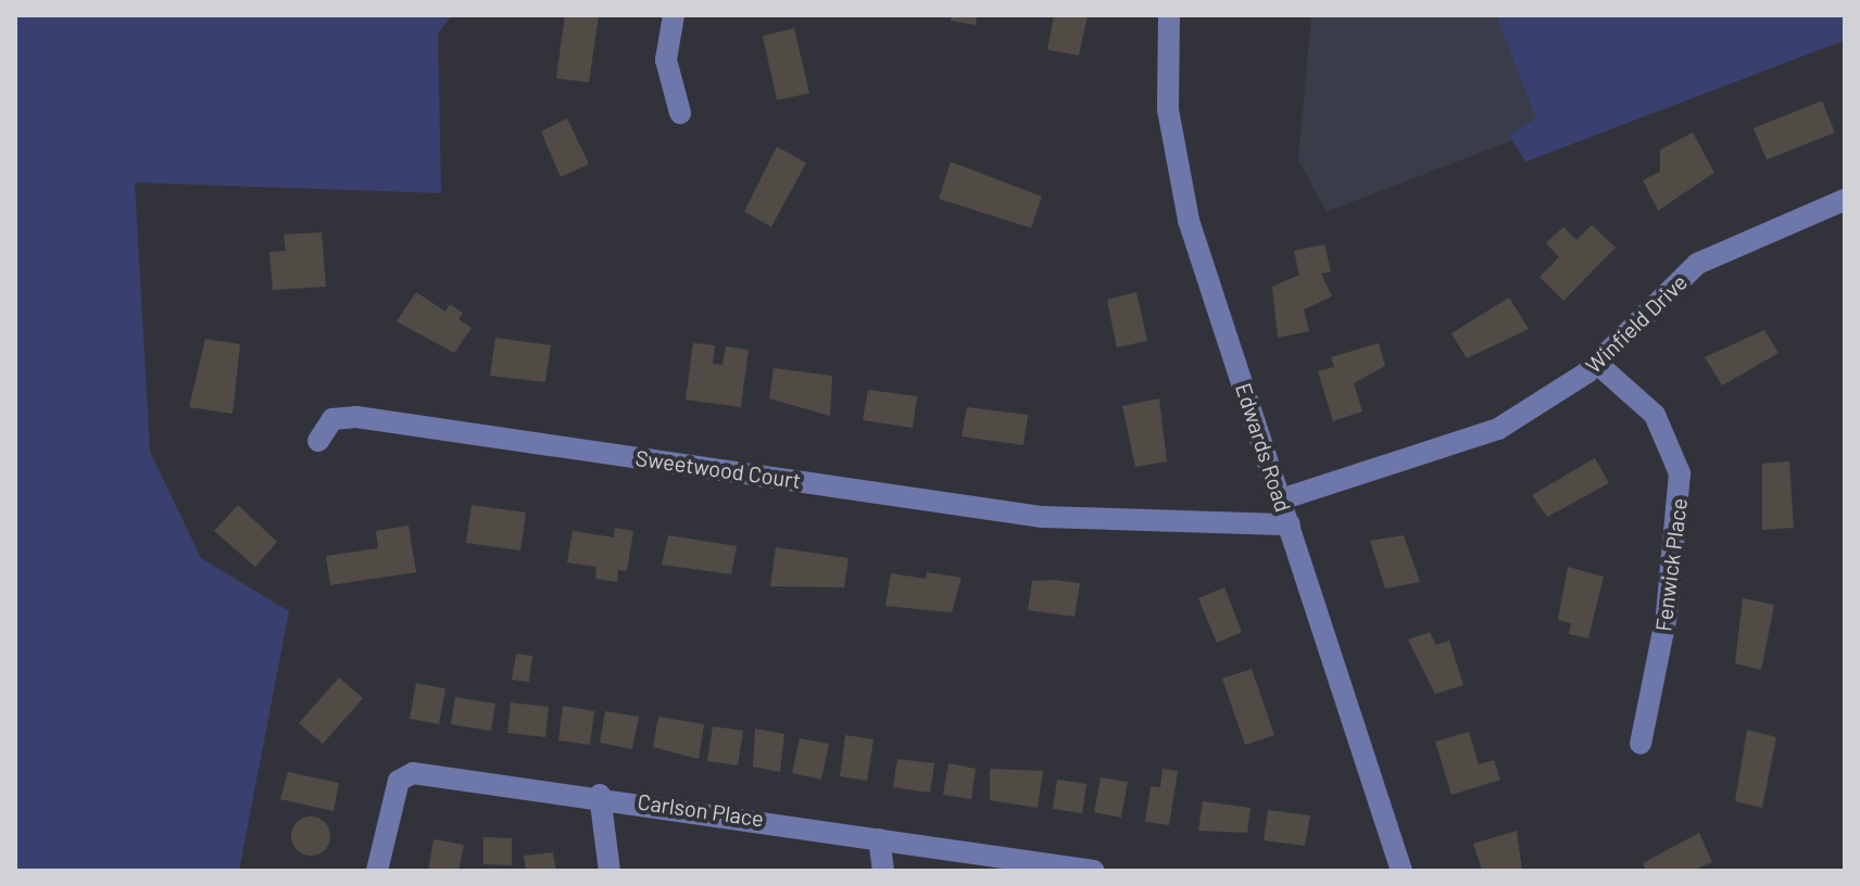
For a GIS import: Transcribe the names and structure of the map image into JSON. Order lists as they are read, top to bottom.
{
  "streets": {
    "street": [
      "Winfield Drive",
      "Edwards Road",
      "Sweetwood Court",
      "Fenwick Place",
      "Carlson Place"
    ]
  },
  "crossings": [
    ["Winfield Drive", "Edwards Road"],
    ["Winfield Drive", "Fenwick Place"],
    ["Edwards Road", "Sweetwood Court"]
  ]
}
